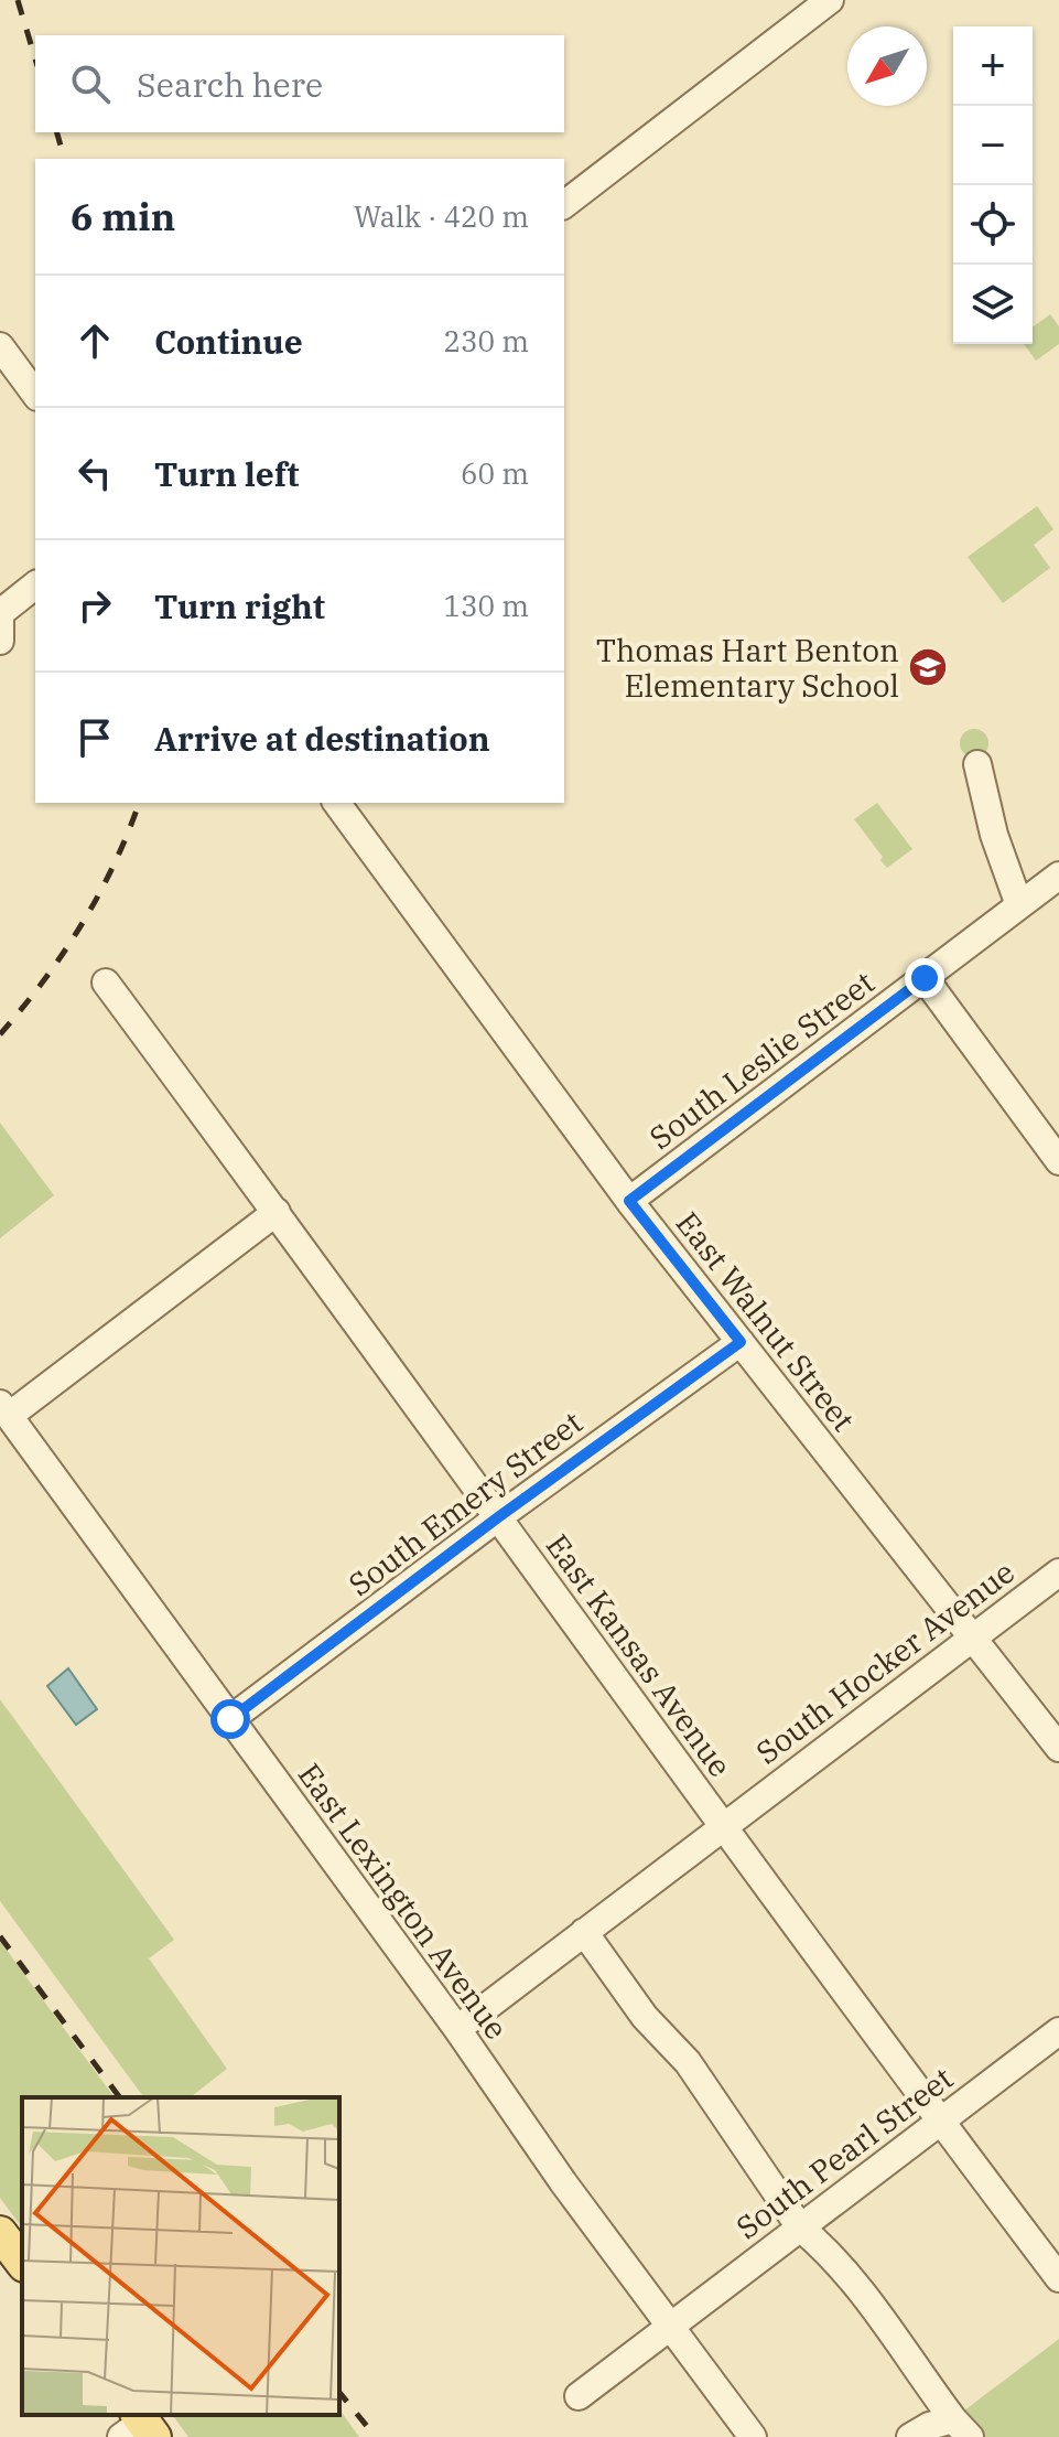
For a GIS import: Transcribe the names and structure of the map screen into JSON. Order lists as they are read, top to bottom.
{
  "streets": {
    "street": [
      "South Leslie Street",
      "East Walnut Street",
      "South Emery Street",
      "East Kansas Avenue",
      "South Hocker Avenue",
      "East Lexington Avenue",
      "South Pearl Street"
    ]
  },
  "crossings": [
    ["South Leslie Street", "East Walnut Street"],
    ["East Walnut Street", "South Emery Street"],
    ["East Walnut Street", "South Hocker Avenue"],
    ["South Emery Street", "East Kansas Avenue"],
    ["South Emery Street", "East Lexington Avenue"],
    ["East Kansas Avenue", "South Hocker Avenue"],
    ["East Kansas Avenue", "South Pearl Street"],
    ["South Hocker Avenue", "East Lexington Avenue"],
    ["East Lexington Avenue", "South Pearl Street"]
  ],
  "places": {
    "school or university": ["Thomas Hart Benton Elementary School"]
  },
  "north": "bottom left",
  "page": {
    "map_buttons": ["+", "−"],
    "search": "Search here",
    "heading": ["6 min", "Walk · 420 m"],
    "list": [
      ["Continue", "230 m"],
      ["Turn left", "60 m"],
      ["Turn right", "130 m"],
      "Arrive at destination"
    ]
  }
}
